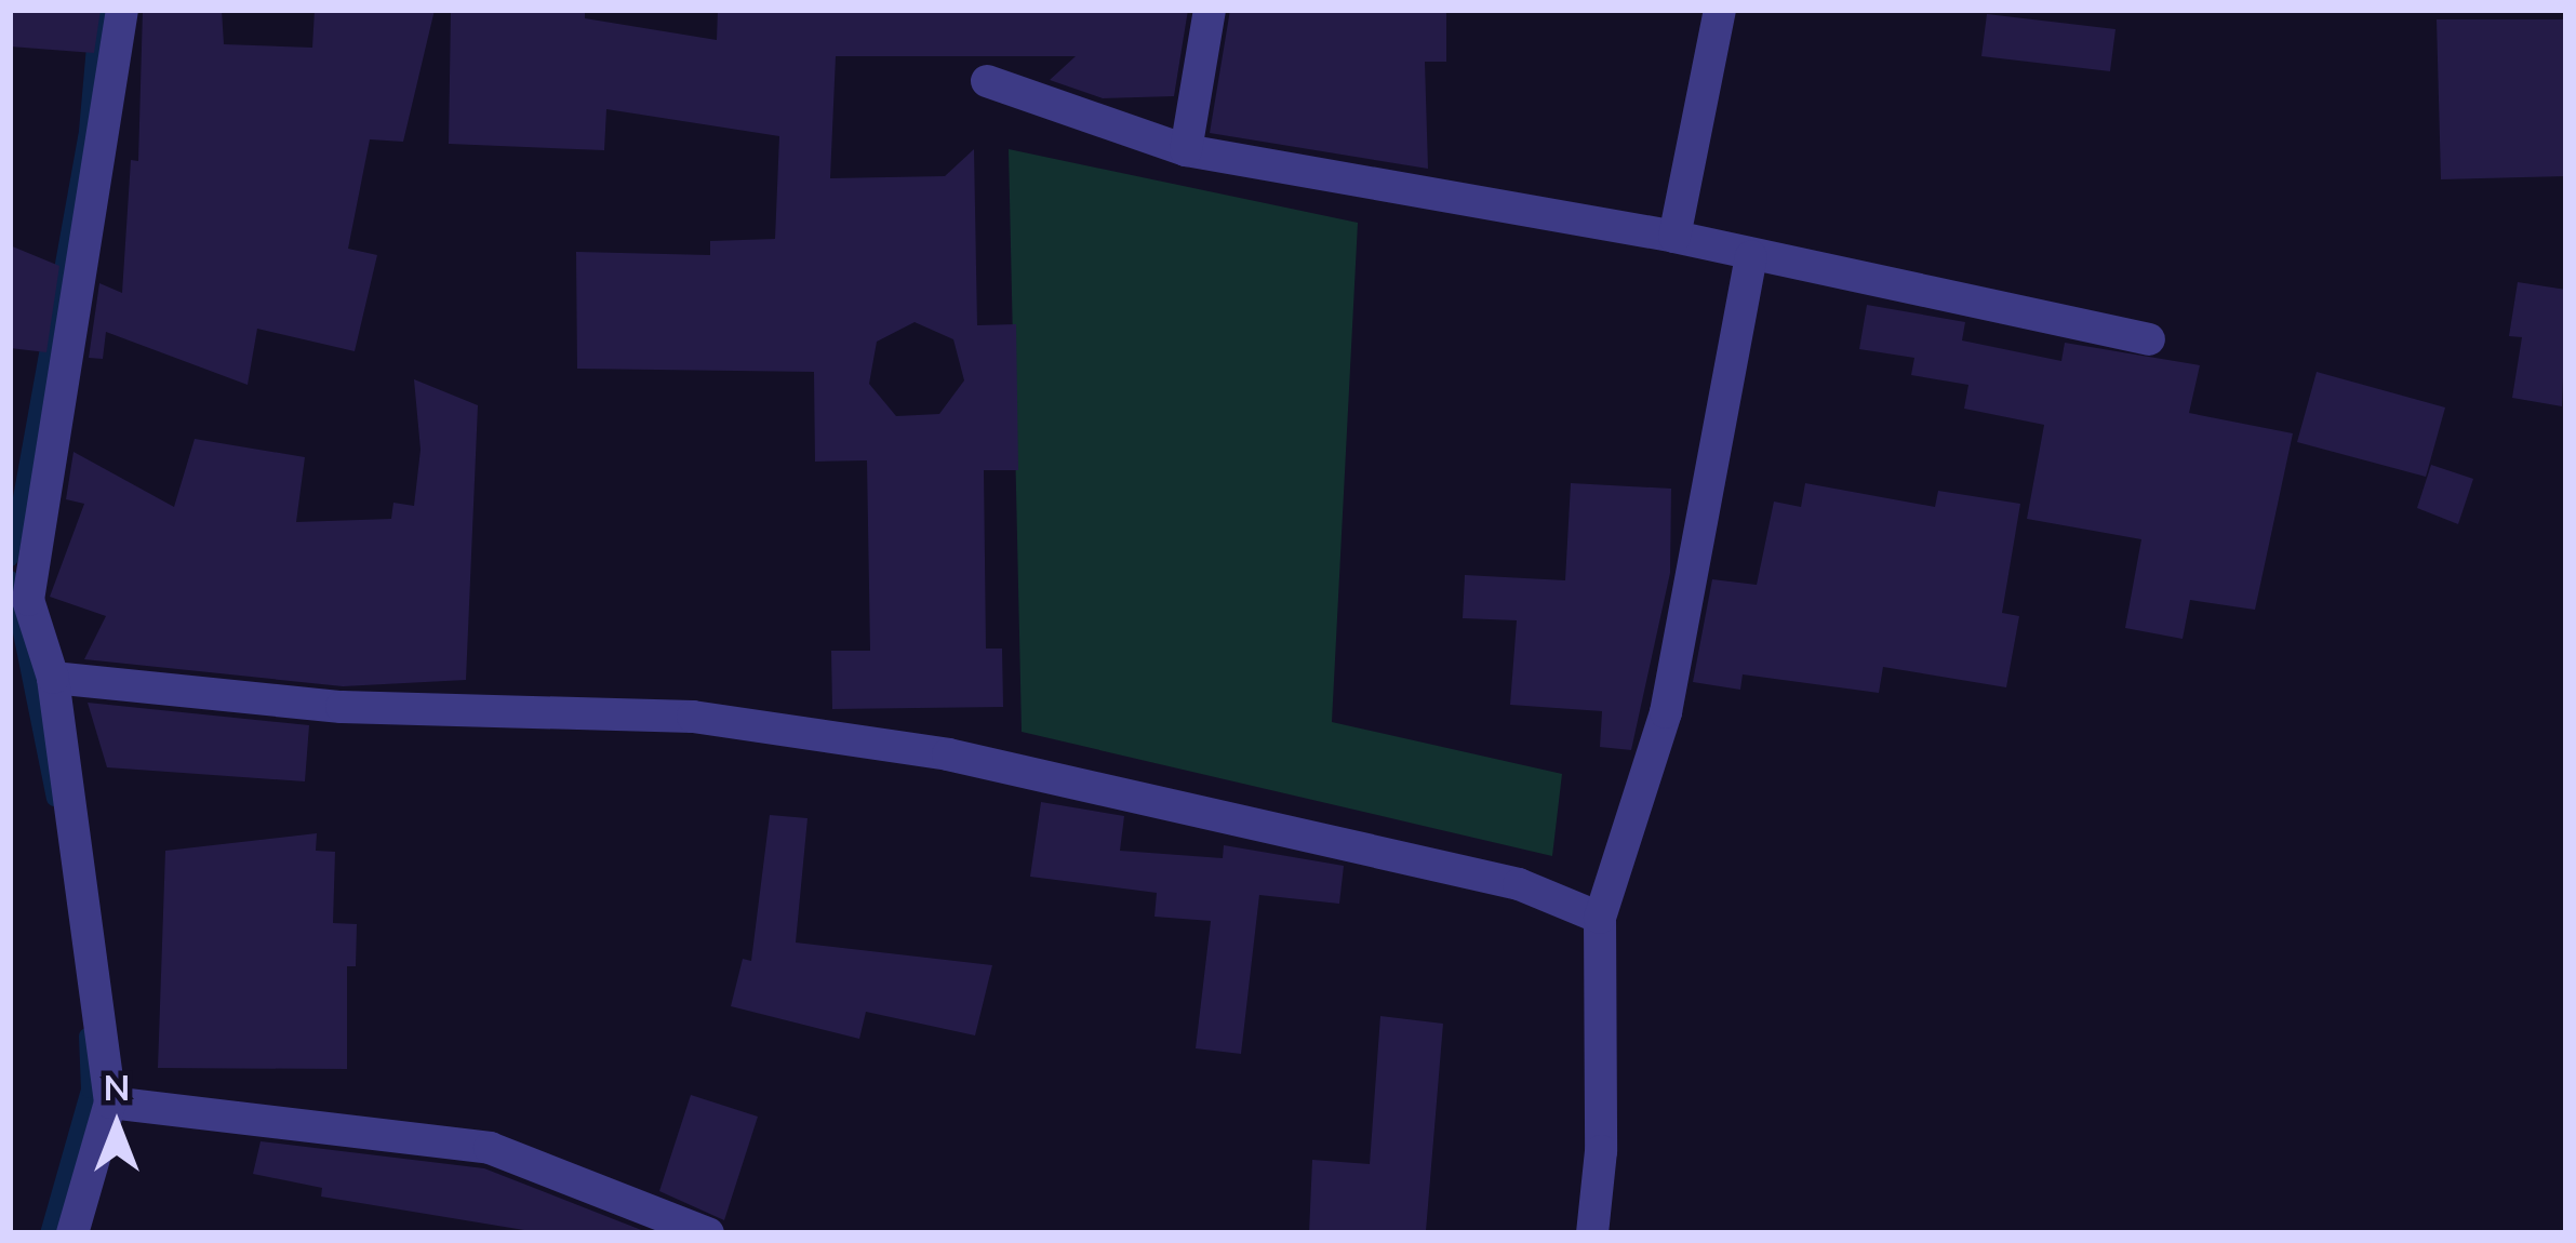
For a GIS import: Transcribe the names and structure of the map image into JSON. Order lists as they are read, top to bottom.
{
  "north": "top"
}
